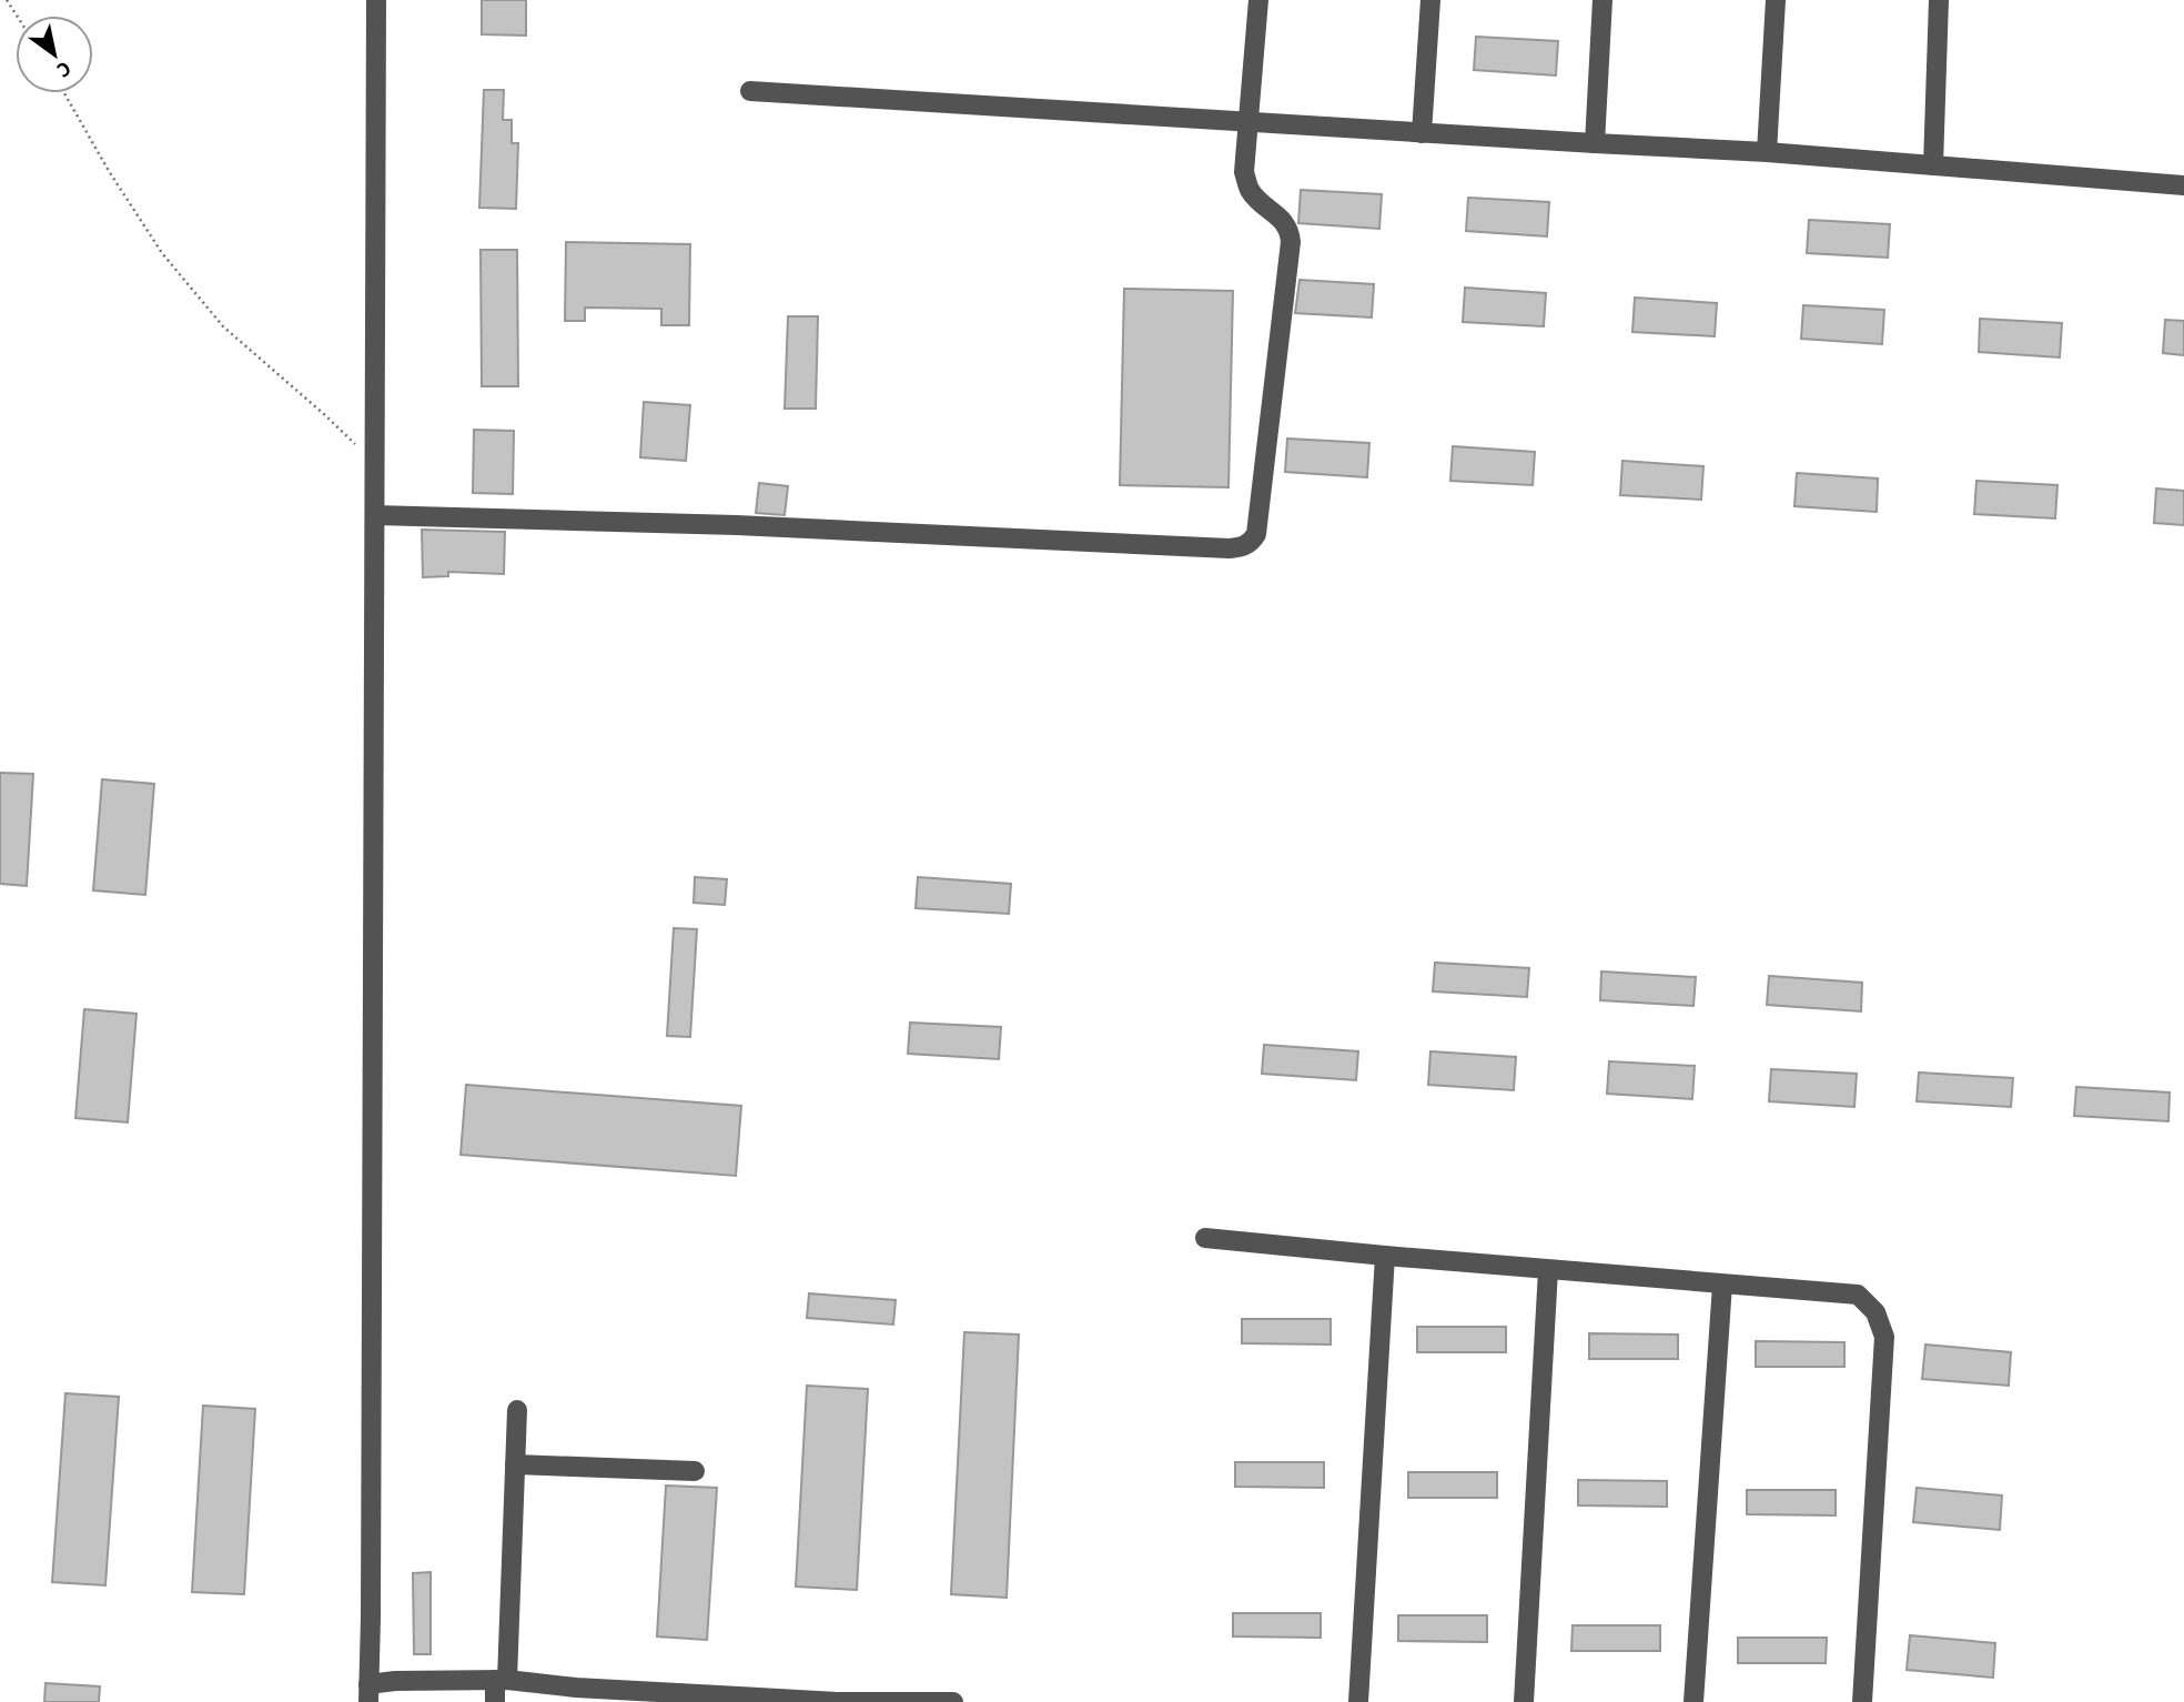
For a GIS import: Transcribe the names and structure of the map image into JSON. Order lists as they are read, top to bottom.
{
  "north": "bottom right"
}
